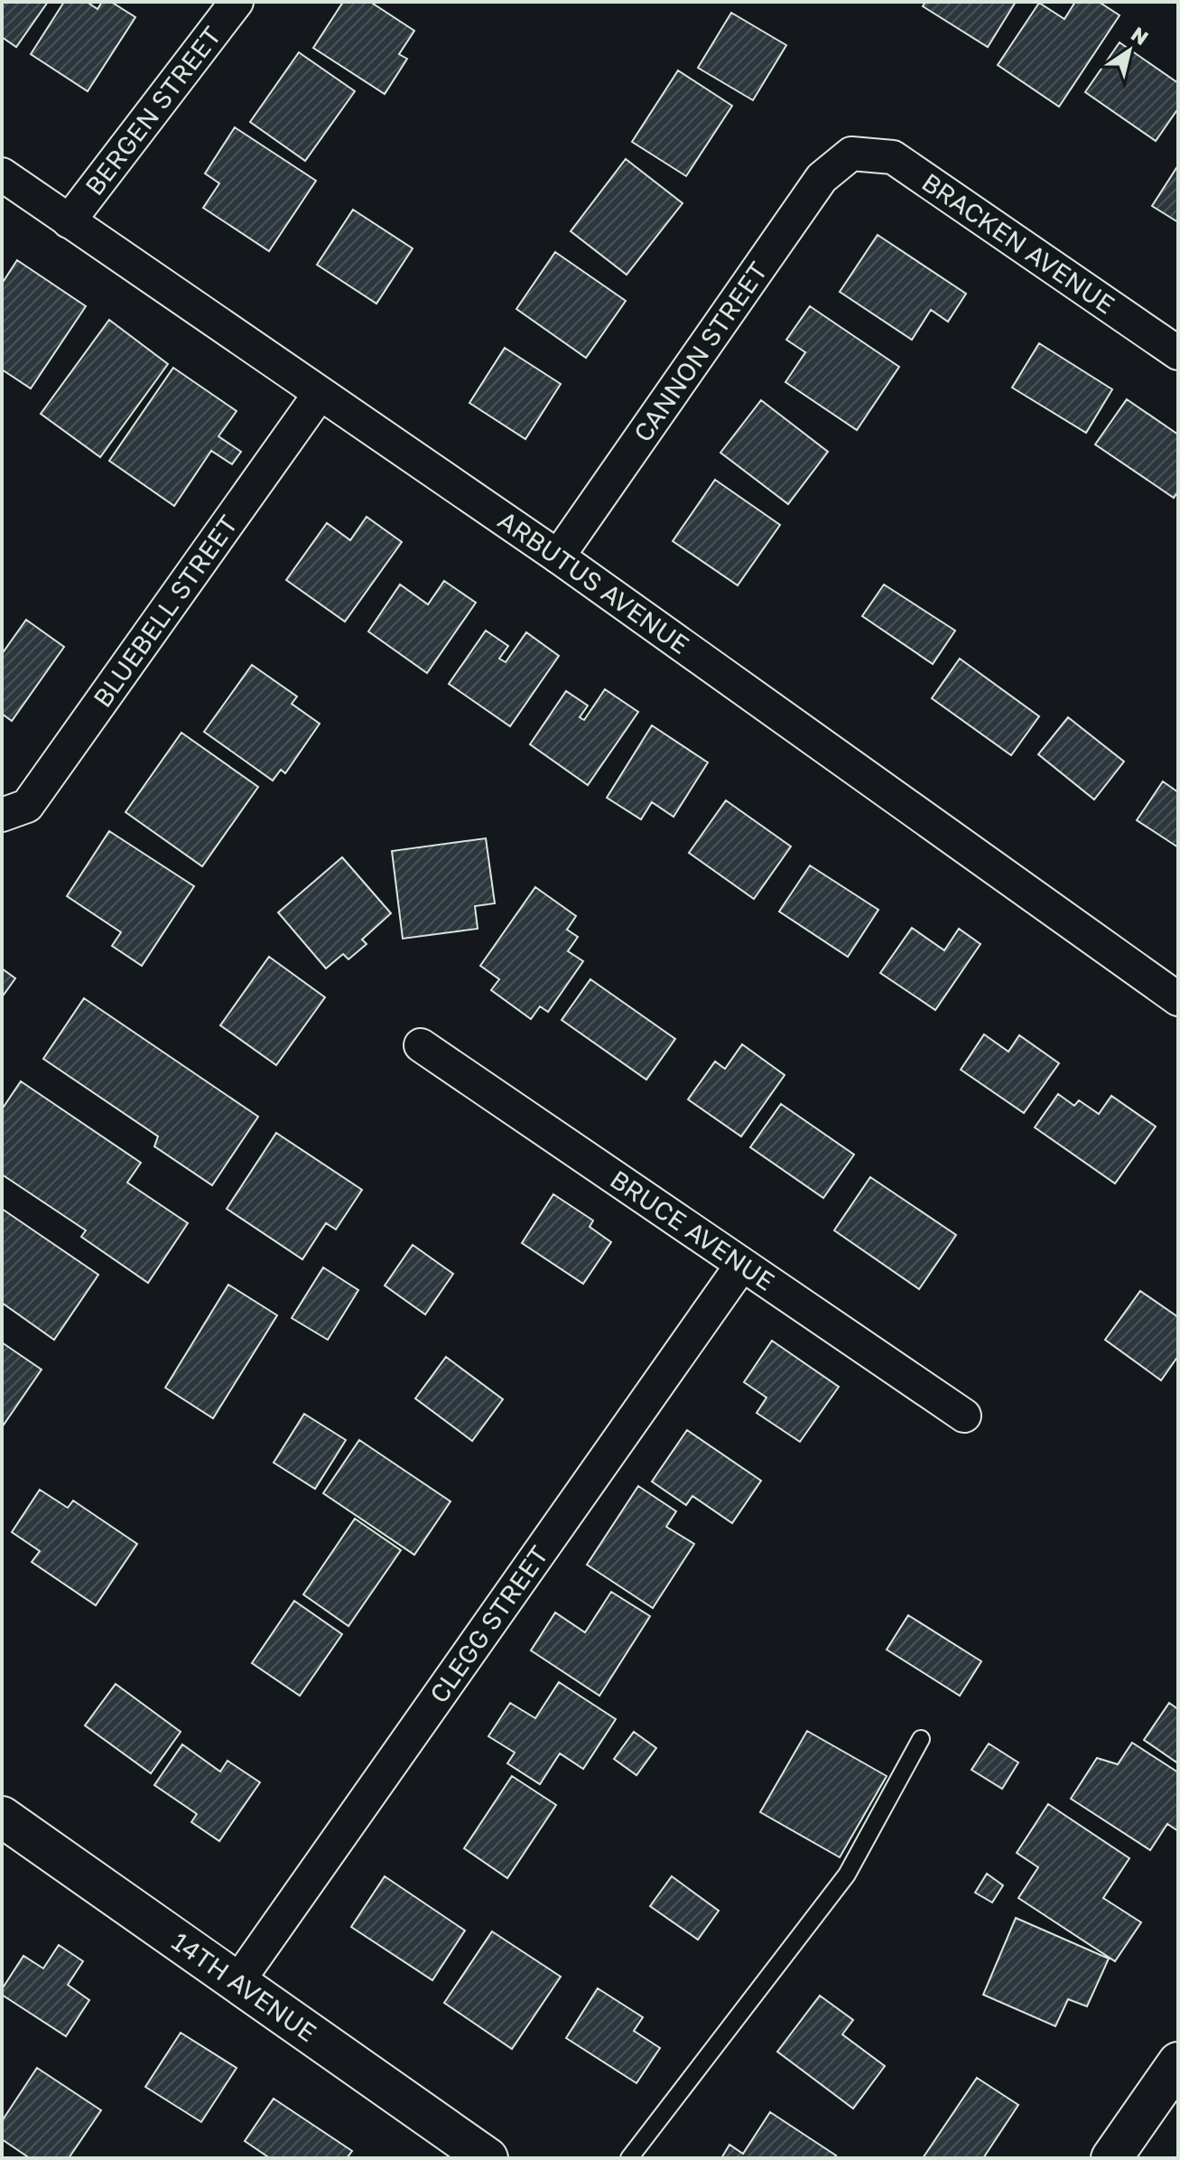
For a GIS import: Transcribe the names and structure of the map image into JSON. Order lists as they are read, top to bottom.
{
  "streets": {
    "street": [
      "BERGEN STREET",
      "BRACKEN AVENUE",
      "CANNON STREET",
      "ARBUTUS AVENUE",
      "BLUEBELL STREET",
      "BRUCE AVENUE",
      "CLEGG STREET",
      "14TH AVENUE"
    ]
  },
  "crossings": [
    ["BERGEN STREET", "ARBUTUS AVENUE"],
    ["BRACKEN AVENUE", "CANNON STREET"],
    ["CANNON STREET", "ARBUTUS AVENUE"],
    ["ARBUTUS AVENUE", "BLUEBELL STREET"],
    ["BRUCE AVENUE", "CLEGG STREET"],
    ["CLEGG STREET", "14TH AVENUE"]
  ],
  "north": "top right"
}
